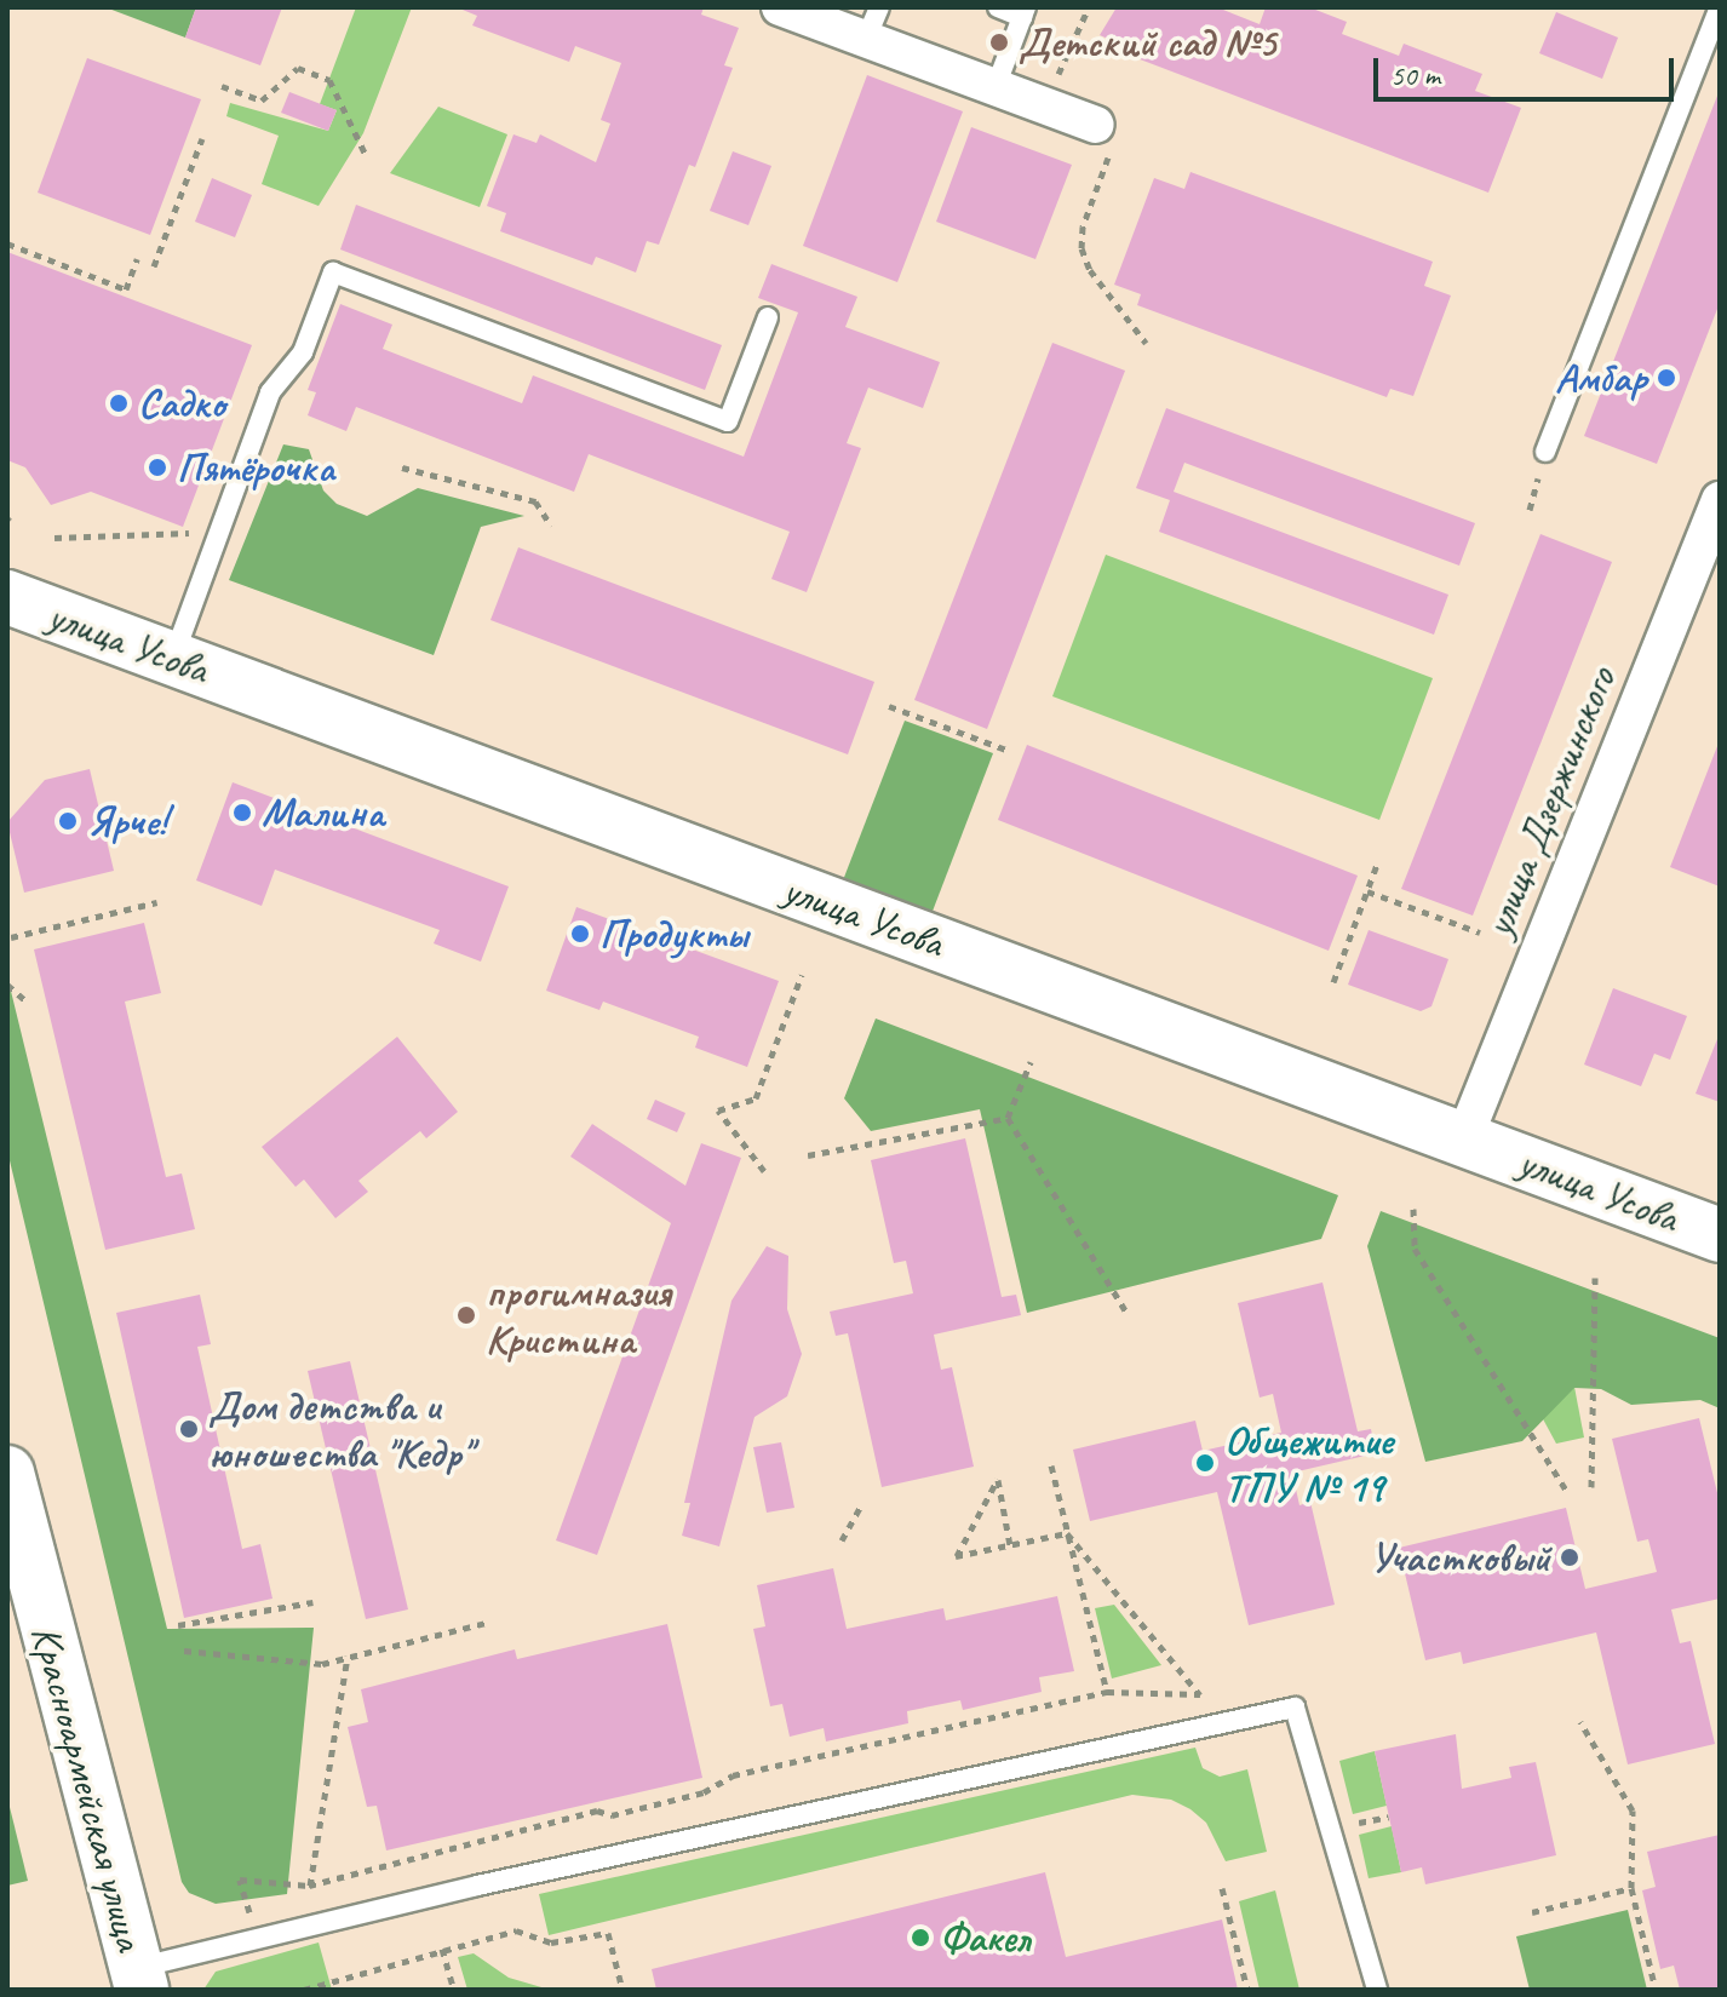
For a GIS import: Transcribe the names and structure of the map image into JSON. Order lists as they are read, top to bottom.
{
  "streets": {
    "main road": ["улица Усова", "Красноармейская улица"],
    "street": ["улица Дзержинского"]
  },
  "crossings": [
    ["улица Усова", "улица Дзержинского"]
  ],
  "places": [
    "Детский сад №5",
    "Амбар",
    "Садко",
    "Пятёрочка",
    "Малина",
    "Ярче!",
    "Продукты",
    "прогимназия Кристина",
    "Дом детства и юношества \"Кедр\"",
    "Общежитие ТПУ № 19",
    "Участковый",
    "Факел"
  ],
  "scale_bar": "50 m"
}
